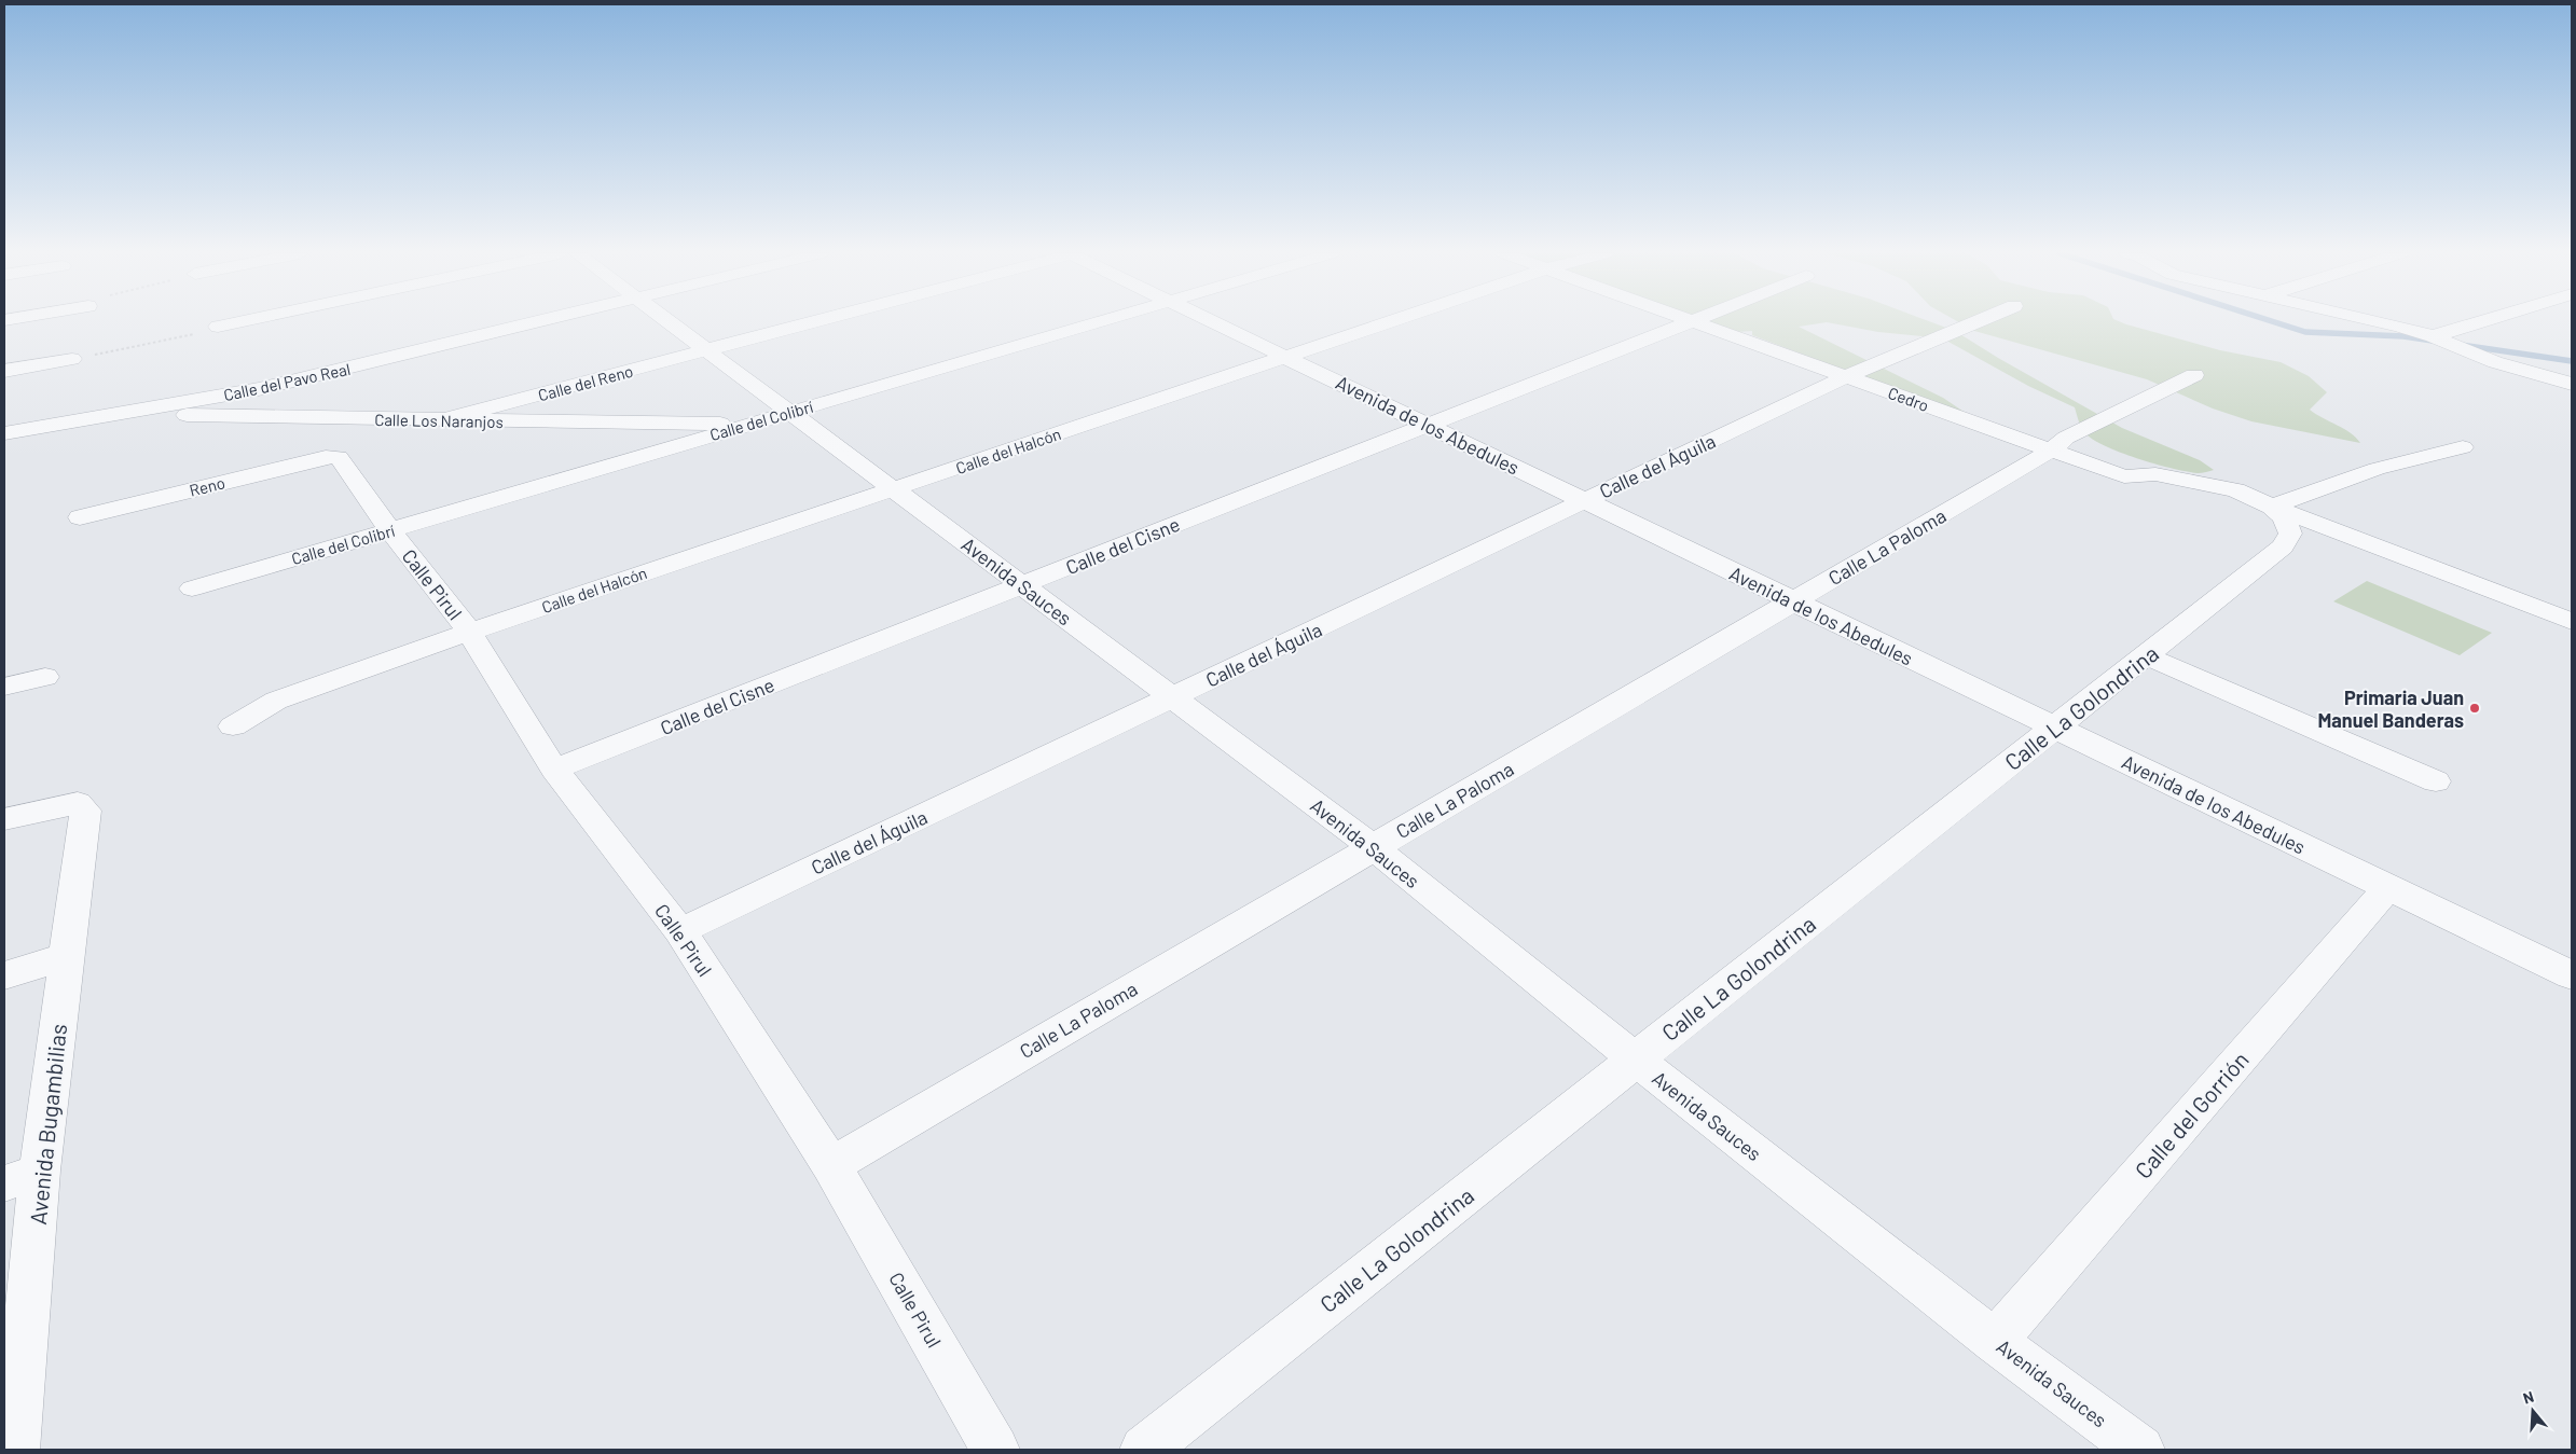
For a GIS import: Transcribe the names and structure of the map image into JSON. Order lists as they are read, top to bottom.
{
  "streets": {
    "street": [
      "Calle del Pavo Real",
      "Calle del Reno",
      "Cedro",
      "Calle Los Naranjos",
      "Calle del Colibrí",
      "Avenida de los Abedules",
      "Calle del Halcón",
      "Calle del Águila",
      "Reno",
      "Calle del Cisne",
      "Calle La Paloma",
      "Avenida Sauces",
      "Calle Pirul",
      "Calle La Golondrina",
      "Calle del Gorrión",
      "Avenida Bugambilias"
    ]
  },
  "crossings": [
    ["Calle del Pavo Real", "Calle Los Naranjos"],
    ["Calle del Reno", "Calle Los Naranjos"],
    ["Calle del Reno", "Avenida Sauces"],
    ["Cedro", "Calle del Águila"],
    ["Cedro", "Calle La Paloma"],
    ["Cedro", "Calle La Golondrina"],
    ["Calle Los Naranjos", "Calle del Colibrí"],
    ["Calle del Colibrí", "Avenida Sauces"],
    ["Calle del Colibrí", "Calle Pirul"],
    ["Avenida de los Abedules", "Calle del Halcón"],
    ["Avenida de los Abedules", "Calle del Águila"],
    ["Avenida de los Abedules", "Calle del Cisne"],
    ["Avenida de los Abedules", "Calle La Paloma"],
    ["Avenida de los Abedules", "Calle La Golondrina"],
    ["Avenida de los Abedules", "Calle del Gorrión"],
    ["Calle del Halcón", "Avenida Sauces"],
    ["Calle del Halcón", "Calle Pirul"],
    ["Calle del Águila", "Avenida Sauces"],
    ["Calle del Águila", "Calle Pirul"],
    ["Reno", "Calle Pirul"],
    ["Calle del Cisne", "Avenida Sauces"],
    ["Calle del Cisne", "Calle Pirul"],
    ["Calle La Paloma", "Avenida Sauces"],
    ["Calle La Paloma", "Calle Pirul"],
    ["Avenida Sauces", "Calle La Golondrina"],
    ["Avenida Sauces", "Calle del Gorrión"]
  ],
  "places": ["Primaria Juan Manuel Banderas"],
  "north": "top"
}
